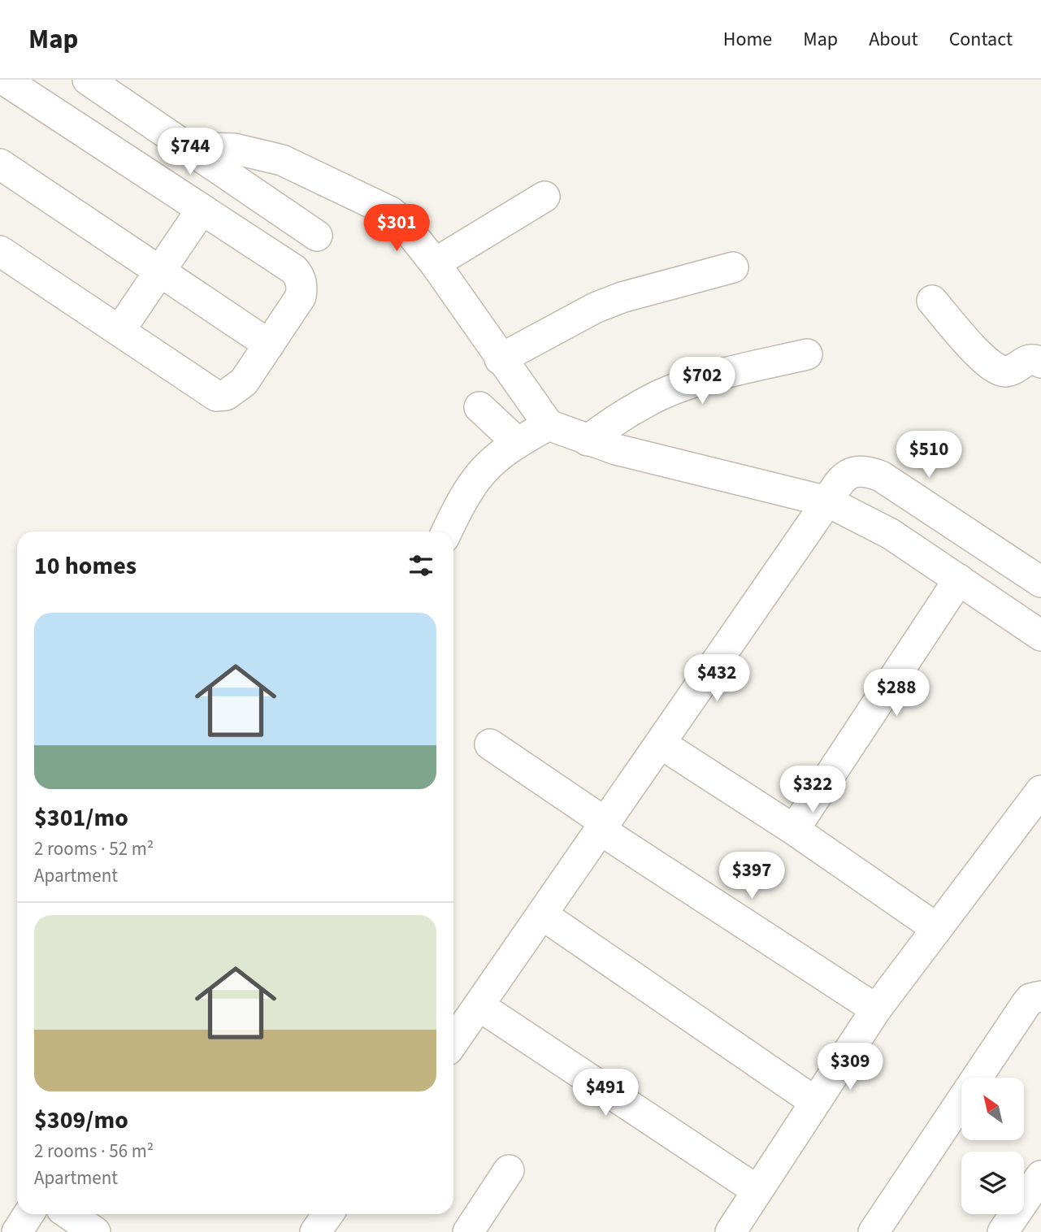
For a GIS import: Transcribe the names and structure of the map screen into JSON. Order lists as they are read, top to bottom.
{
  "north": "top left",
  "page": {
    "header": "Map",
    "nav": [
      "Home",
      "Map",
      "About",
      "Contact"
    ],
    "price": [
      "$744",
      "$301",
      "$702",
      "$510",
      "$432",
      "$288",
      "$322",
      "$397",
      "$309",
      "$491"
    ],
    "heading": "10 homes",
    "list": [
      {
        "name": "$301/mo",
        "note": "2 rooms · 52 m² · Apartment"
      },
      {
        "name": "$309/mo",
        "note": "2 rooms · 56 m² · Apartment"
      }
    ]
  }
}
